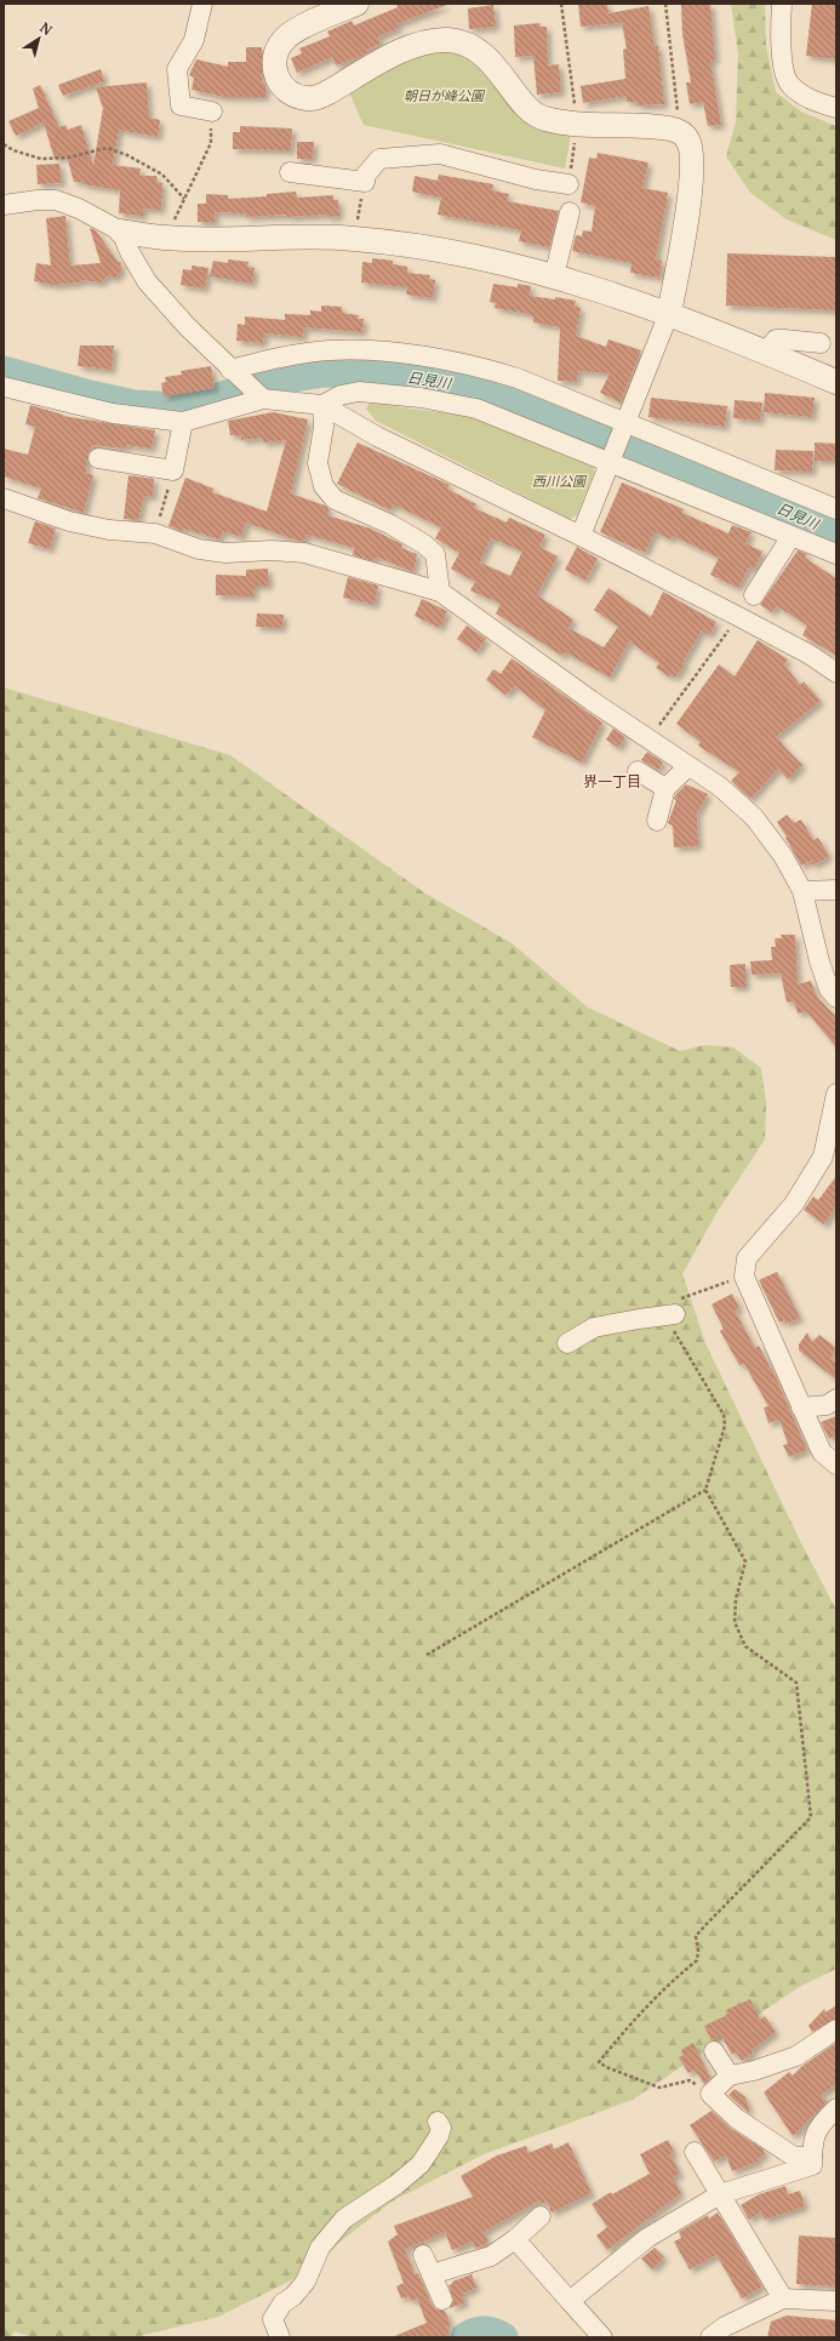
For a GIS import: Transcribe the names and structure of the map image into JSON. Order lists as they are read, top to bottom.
{
  "districts": ["界一丁目"],
  "water": ["日見川"],
  "parks": ["朝日が峰公園", "西川公園"],
  "north": "top right"
}
